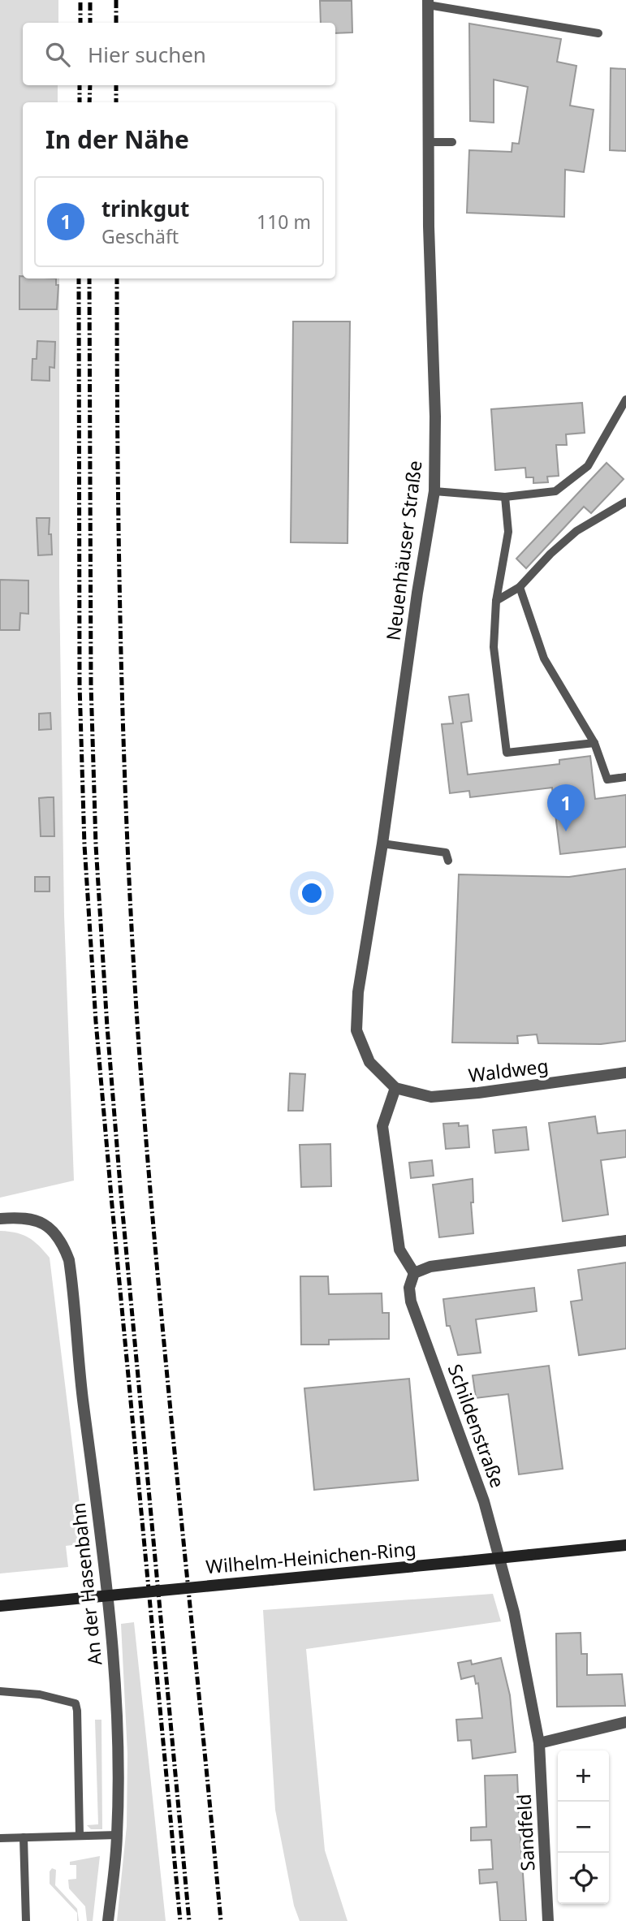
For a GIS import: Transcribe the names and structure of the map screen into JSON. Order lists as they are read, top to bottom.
{
  "streets": {
    "main road": ["Wilhelm-Heinichen-Ring"],
    "street": [
      "Neuenhäuser Straße",
      "Waldweg",
      "Schildenstraße",
      "An der Hasenbahn",
      "Sandfeld"
    ]
  },
  "crossings": [
    ["Neuenhäuser Straße", "Waldweg"],
    ["Schildenstraße", "Sandfeld"]
  ],
  "page": {
    "search": "Hier suchen",
    "heading": "In der Nähe",
    "list": [
      {
        "mark": "1",
        "name": "trinkgut",
        "note": "Geschäft",
        "value": "110 m"
      }
    ],
    "pins": "1",
    "map_buttons": ["+", "−"]
  }
}
